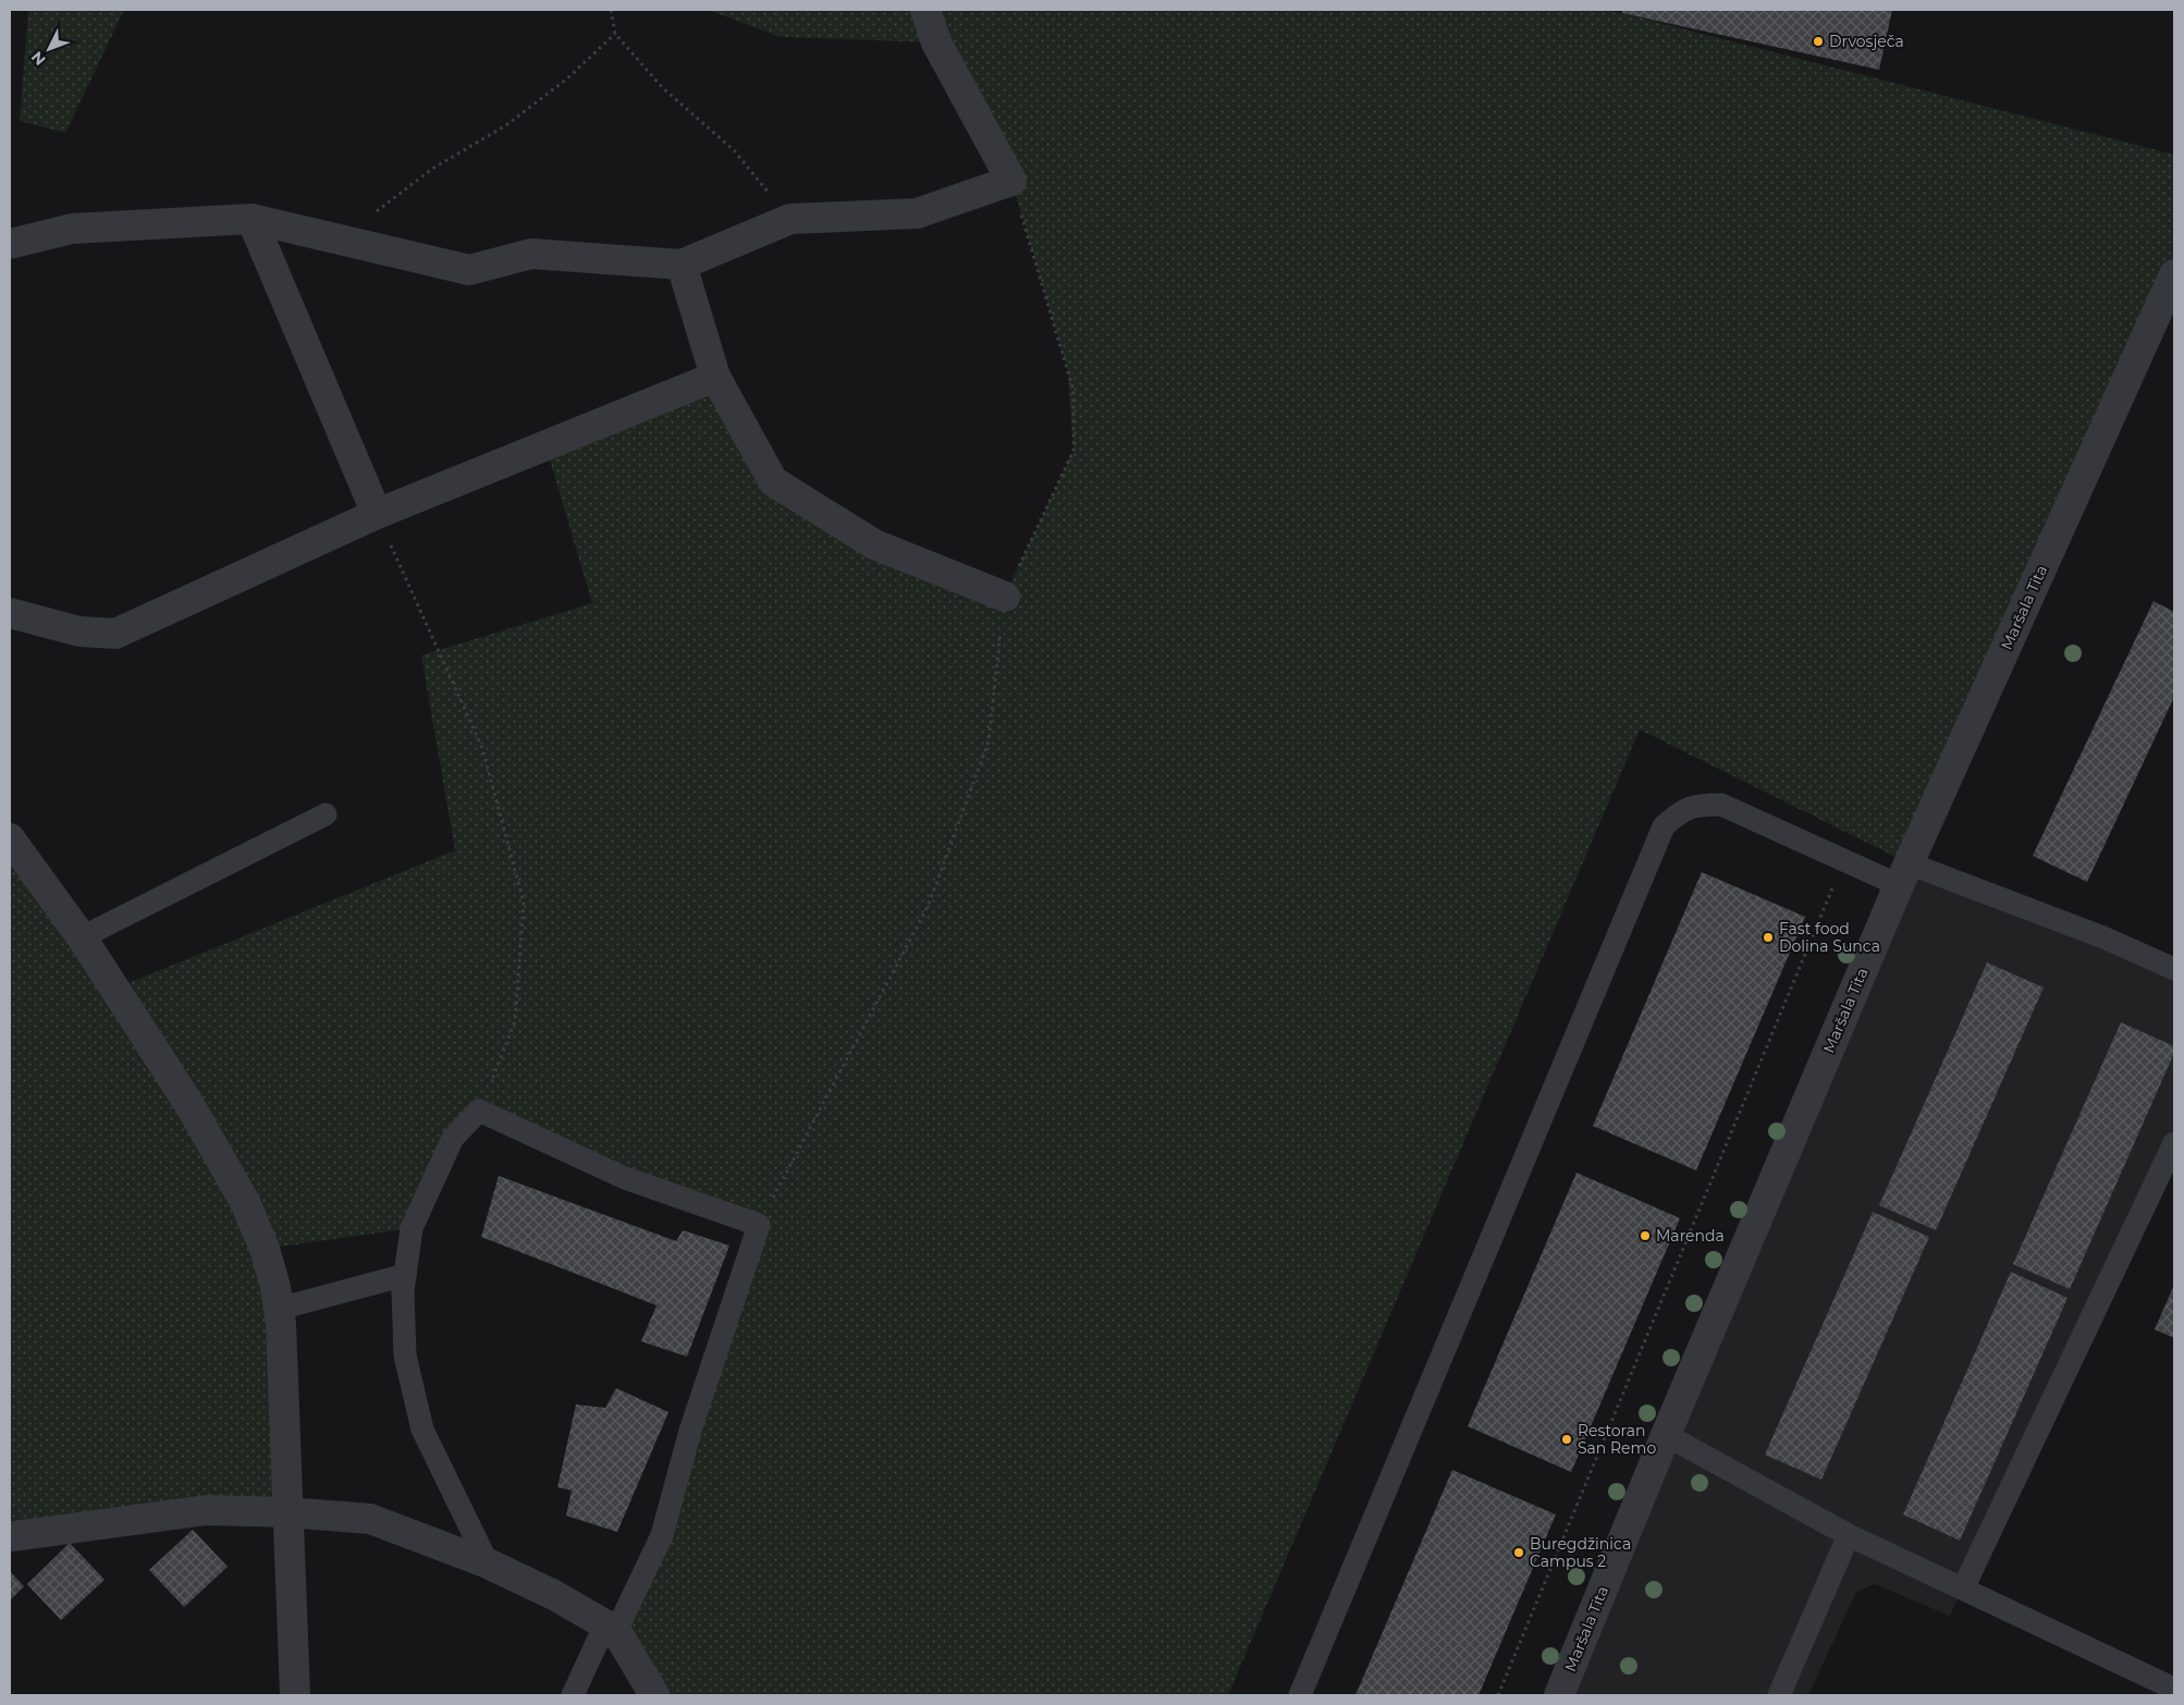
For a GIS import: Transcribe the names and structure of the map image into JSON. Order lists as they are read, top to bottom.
{
  "streets": {
    "street": ["Maršala Tita"]
  },
  "places": [
    "Drvosječa",
    "Fast food Dolina Sunca",
    "Marenda",
    "Restoran San Remo",
    "Buregdžinica Campus 2"
  ],
  "north": "bottom left"
}
